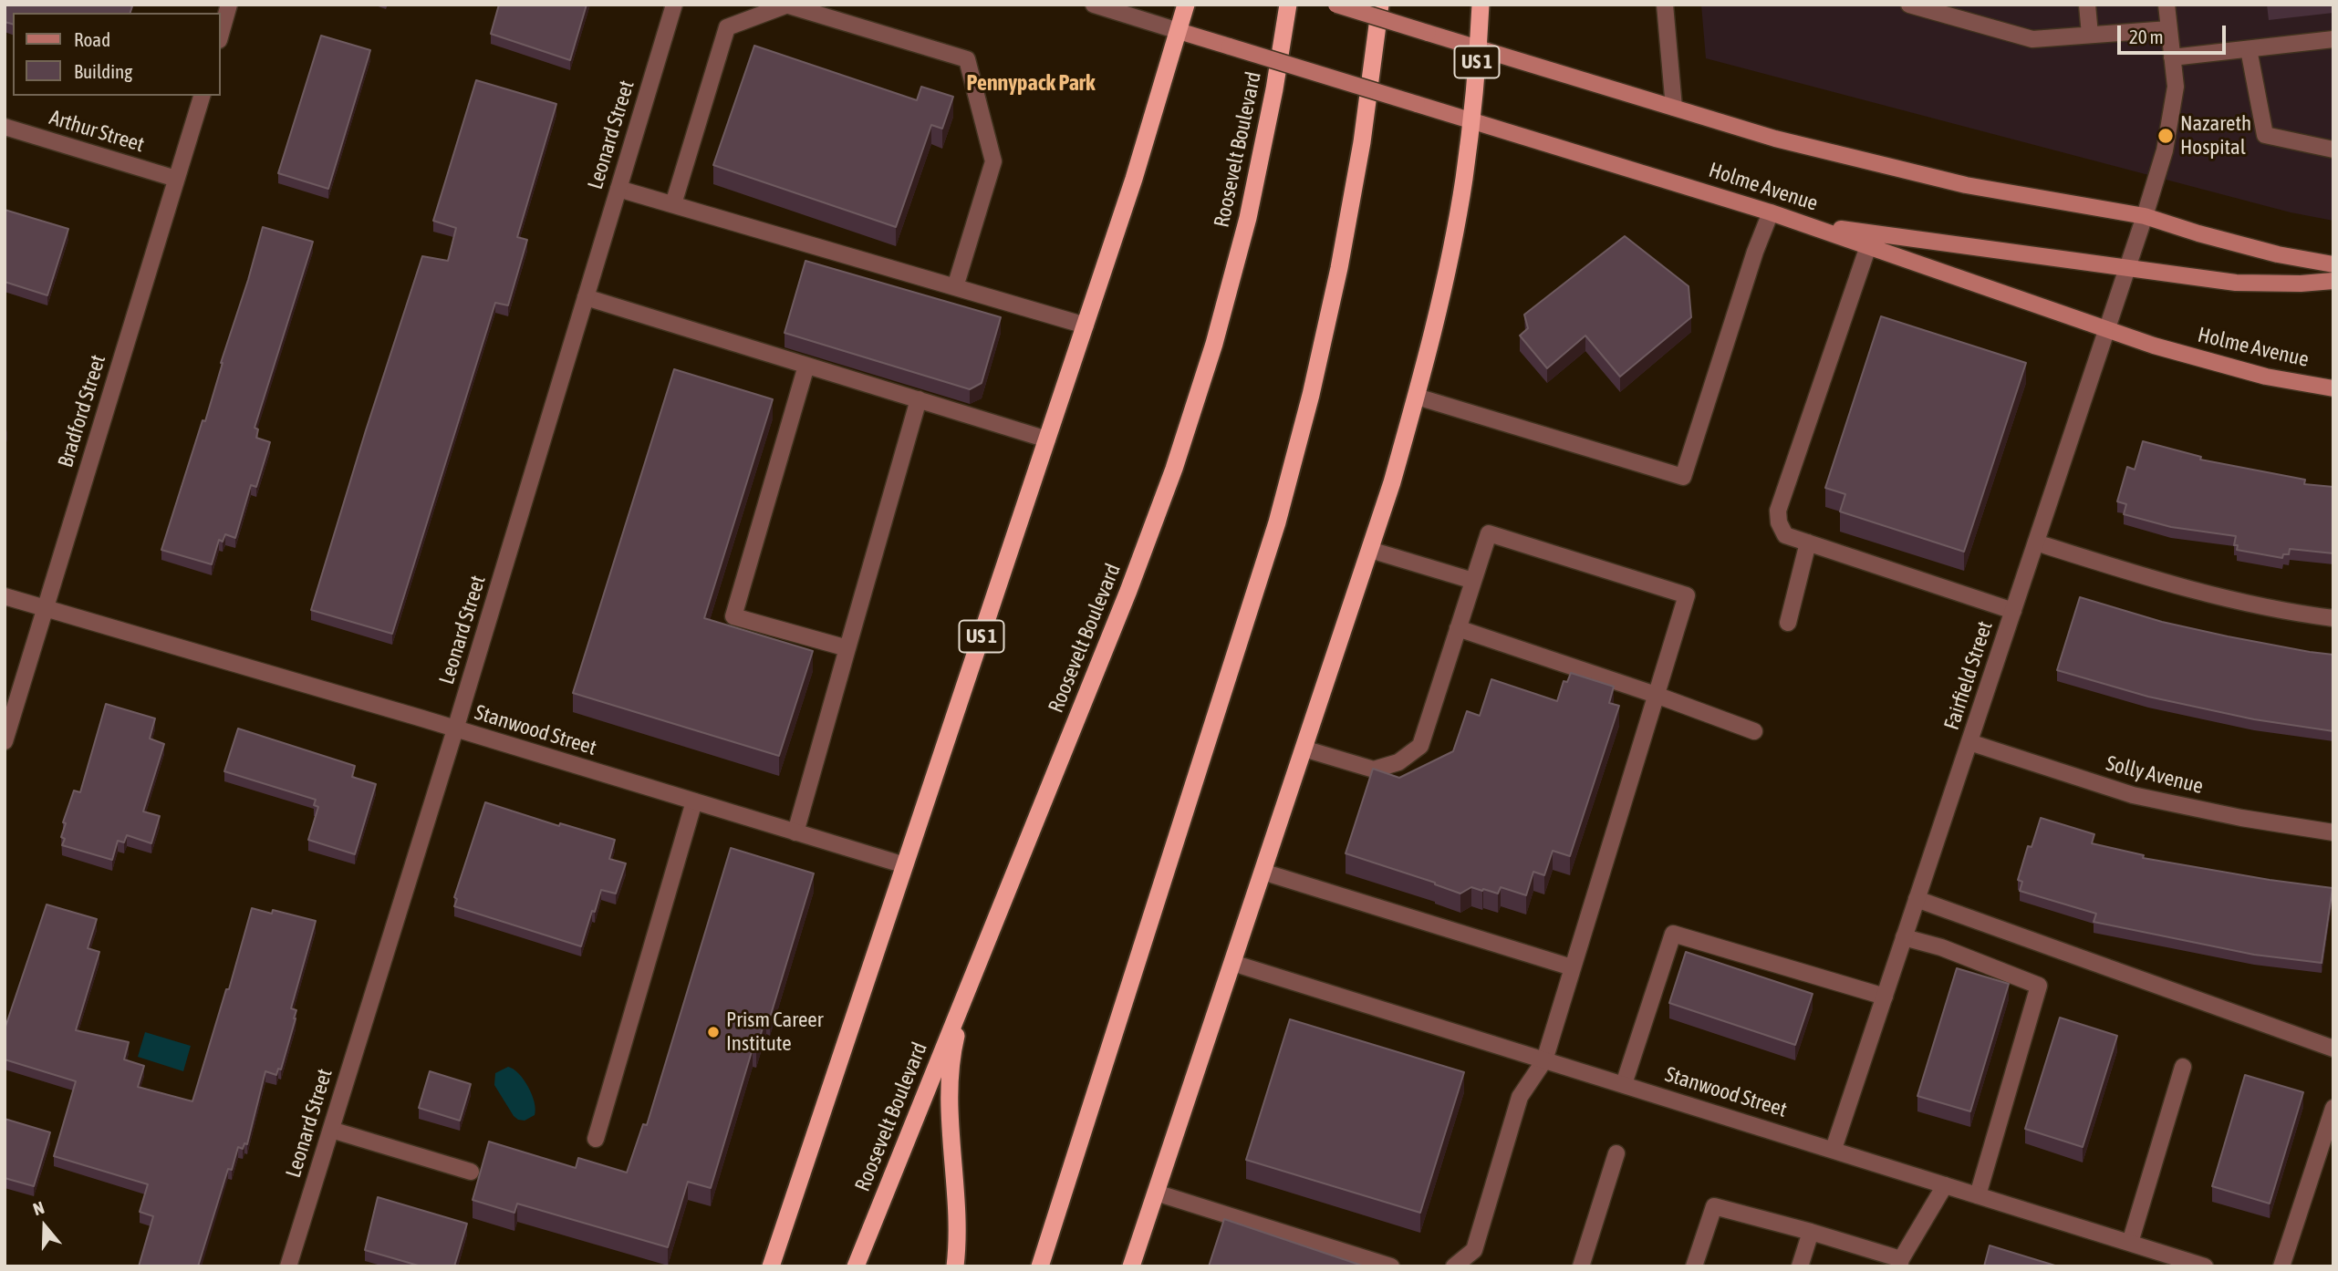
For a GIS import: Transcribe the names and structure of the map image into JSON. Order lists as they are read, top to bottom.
{
  "streets": {
    "highway": ["US 1", "Roosevelt Boulevard"],
    "main road": ["Holme Avenue"],
    "street": [
      "Arthur Street",
      "Leonard Street",
      "Bradford Street",
      "Fairfield Street",
      "Stanwood Street",
      "Solly Avenue"
    ]
  },
  "crossings": [
    ["US 1", "Holme Avenue"],
    ["US 1", "Stanwood Street"],
    ["Arthur Street", "Bradford Street"],
    ["Leonard Street", "Stanwood Street"],
    ["Holme Avenue", "Fairfield Street"],
    ["Bradford Street", "Stanwood Street"],
    ["Fairfield Street", "Stanwood Street"],
    ["Fairfield Street", "Solly Avenue"]
  ],
  "districts": ["Pennypack Park"],
  "places": ["Nazareth Hospital", "Prism Career Institute"],
  "legend": ["Road", "Building"],
  "scale_bar": "20 m",
  "north": "top"
}
